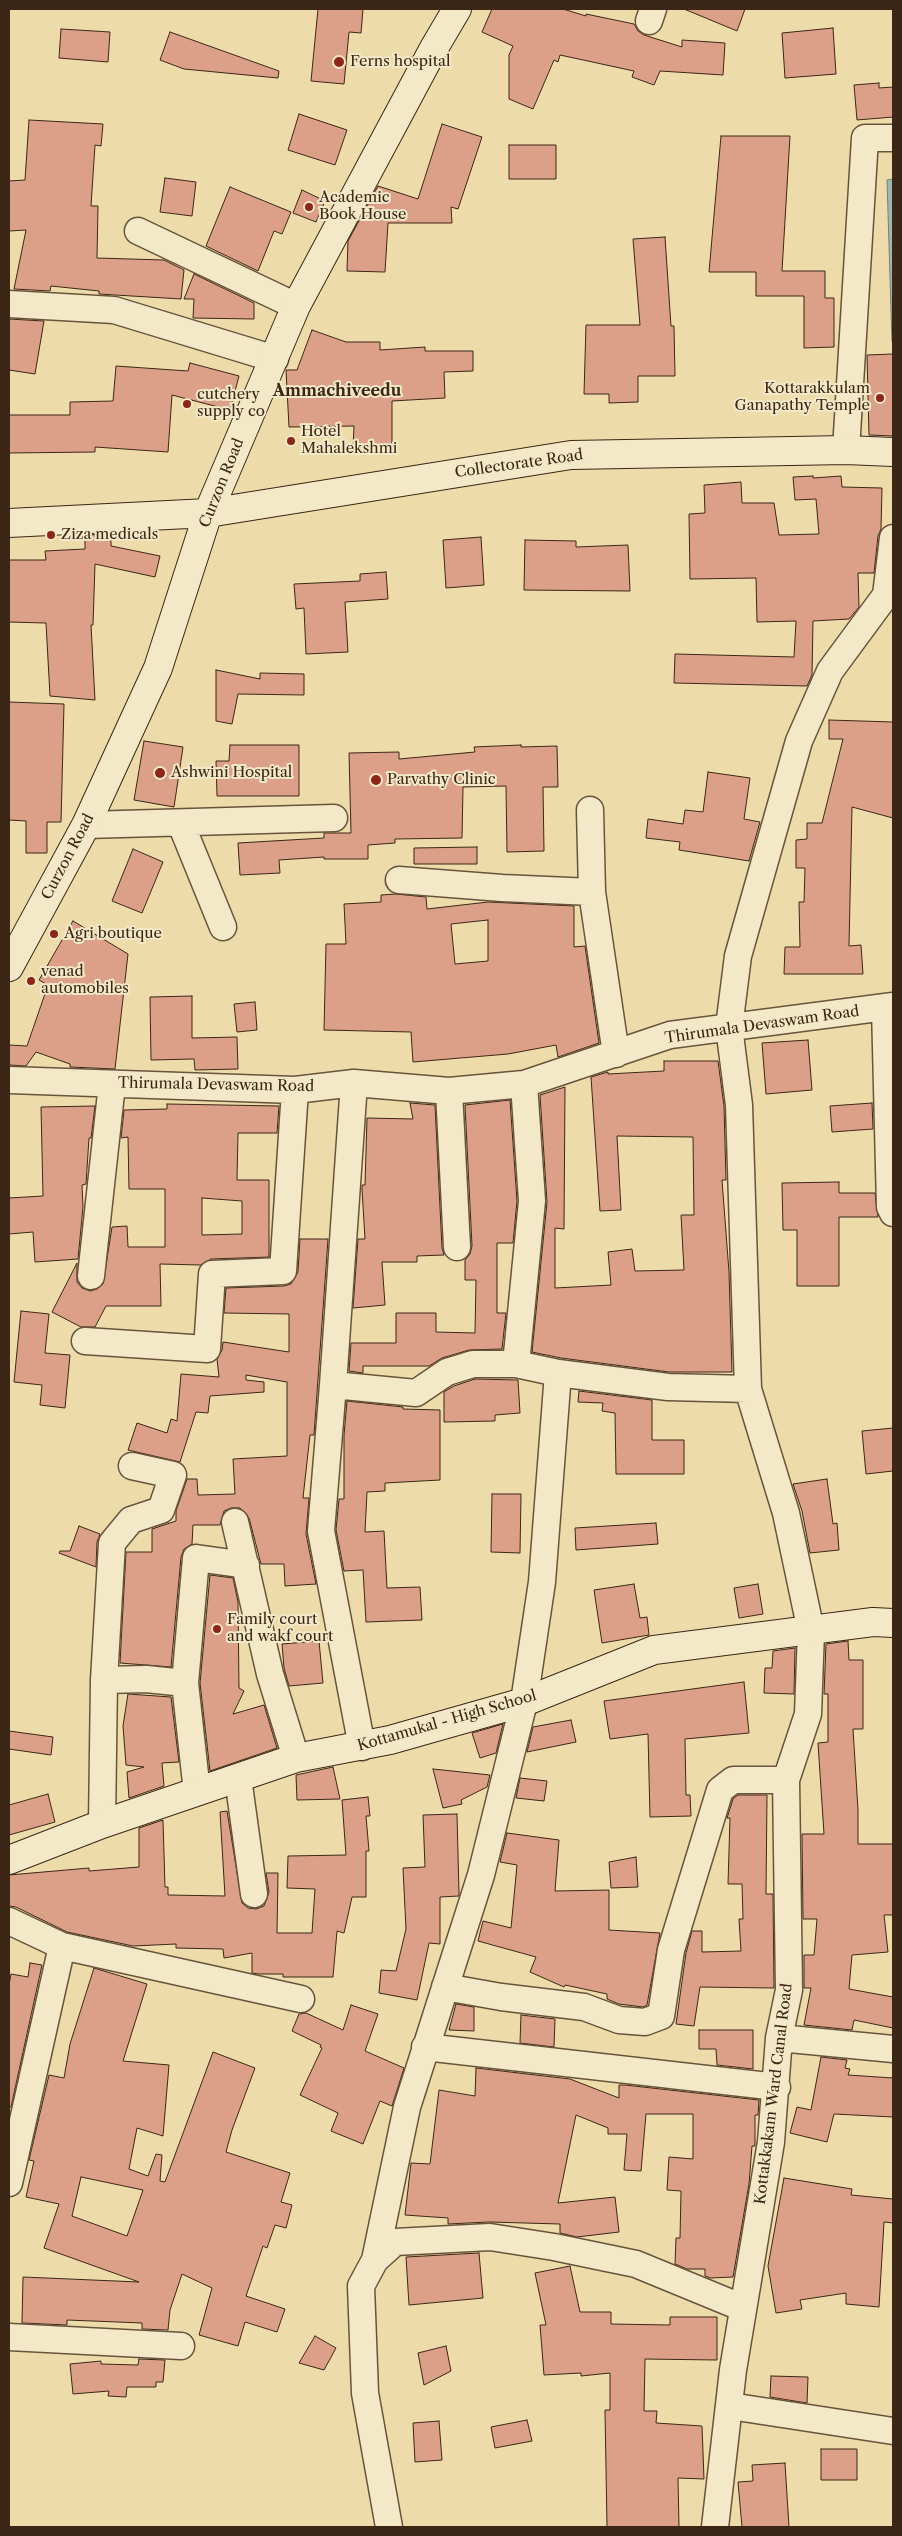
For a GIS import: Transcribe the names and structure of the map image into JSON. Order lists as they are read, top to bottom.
{
  "streets": {
    "main road": ["Collectorate Road", "Curzon Road", "Kottamukal - High School"],
    "street": ["Thirumala Devaswam Road", "Kottakkakam Ward Canal Road"]
  },
  "crossings": [
    ["Collectorate Road", "Curzon Road"],
    ["Thirumala Devaswam Road", "Kottakkakam Ward Canal Road"],
    ["Kottamukal - High School", "Kottakkakam Ward Canal Road"]
  ],
  "districts": ["Ammachiveedu"],
  "places": [
    "Ferns hospital",
    "Academic Book House",
    "Kottarakkulam Ganapathy Temple",
    "cutchery supply co",
    "Hotel Mahalekshmi",
    "Ziza medicals",
    "Ashwini Hospital",
    "Parvathy Clinic",
    "Agri boutique",
    "venad automobiles",
    "Family court and wakf court"
  ]
}
